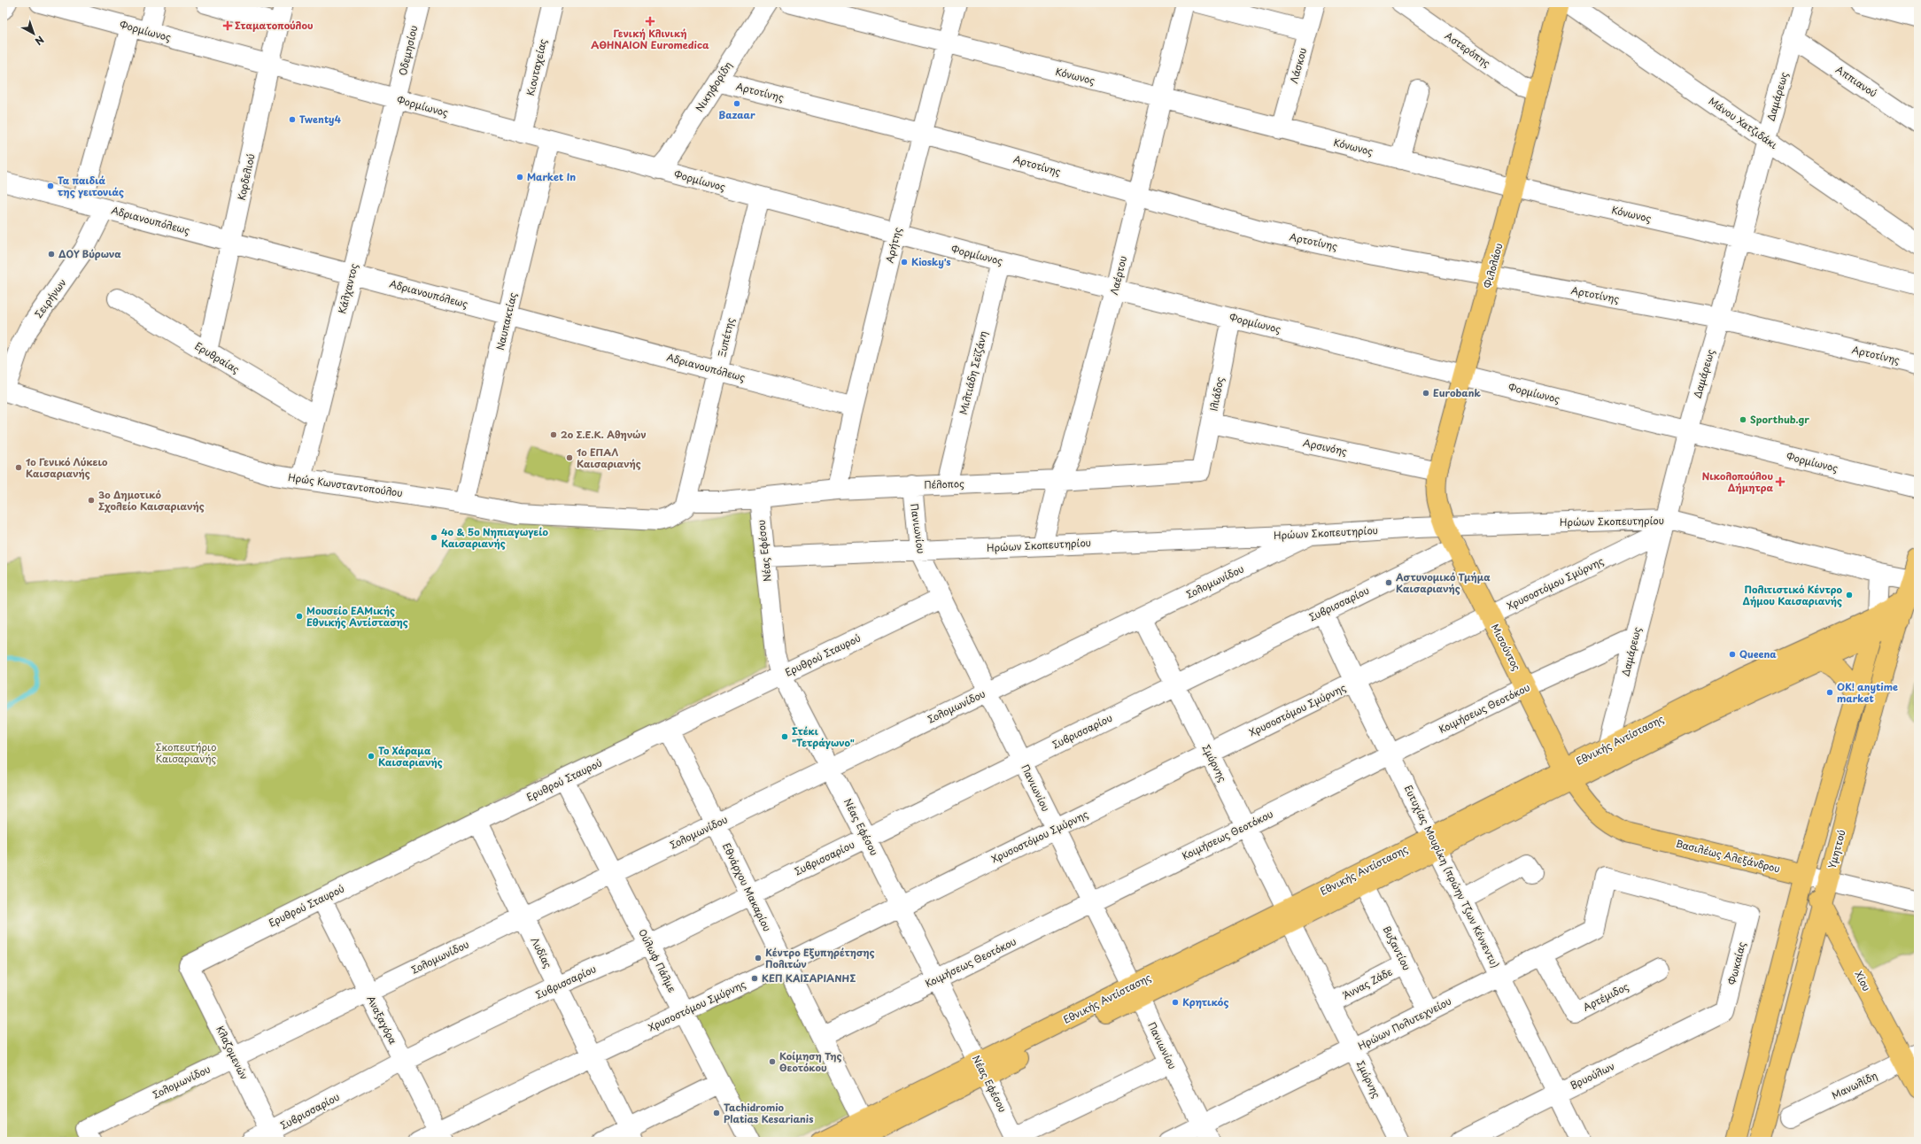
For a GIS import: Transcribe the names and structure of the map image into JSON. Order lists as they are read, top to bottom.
{
  "streets": {
    "main road": [
      "Φιλολάου",
      "Μισούντος",
      "Εθνικής Αντίστασης",
      "Υμηττού",
      "Βασιλέως Αλεξάνδρου",
      "Χίου"
    ],
    "street": [
      "Φορμίωνος",
      "Αστερόπης",
      "Οδεμησίου",
      "Λάσκου",
      "Κιουταχείας",
      "Κόνωνος",
      "Αππιανού",
      "Νικηφορίδη",
      "Αρτοτίνης",
      "Δαμάρεως",
      "Μάνου Χατζιδάκι",
      "Κορδελιού",
      "Αδριανουπόλεως",
      "Αρήτης",
      "Λαέρτου",
      "Κάλχαντος",
      "Σειρήνων",
      "Ναυπακτίας",
      "Ξυπέτης",
      "Ερυθραίας",
      "Μιλτιάδη Σεϊζάνη",
      "Ιλιάδος",
      "Αρσινόης",
      "Πέλοπος",
      "Ηρώς Κωνσταντοπούλου",
      "Ηρώων Σκοπευτηρίου",
      "Πανιωνίου",
      "Νέας Εφέσου",
      "Σολομωνίδου",
      "Χρυσοστόμου Σμύρνης",
      "Συβρισσαρίου",
      "Ερυθρού Σταυρού",
      "Κοιμήσεως Θεοτόκου",
      "Σμύρνης",
      "Ευτυχίας Μουρίκη (πρώην Τζων Κέννεντυ)",
      "Εθνάρχου Μακαρίου",
      "Βυζαντίου",
      "Λυδίας",
      "Ούλωφ Πάλμε",
      "Φωκαίας",
      "Άννας Ζάδε",
      "Αρτέμιδος",
      "Αναξαγόρα",
      "Ηρώων Πολυτεχνείου",
      "Κλαζομενών",
      "Βρυούλων",
      "Μανωλίδη"
    ]
  },
  "crossings": [
    ["Φορμίωνος", "Οδεμησίου"],
    ["Φορμίωνος", "Κιουταχείας"],
    ["Φορμίωνος", "Νικηφορίδη"],
    ["Φορμίωνος", "Δαμάρεως"],
    ["Φορμίωνος", "Κορδελιού"],
    ["Φορμίωνος", "Αρήτης"],
    ["Φορμίωνος", "Φιλολάου"],
    ["Φορμίωνος", "Λαέρτου"],
    ["Φορμίωνος", "Κάλχαντος"],
    ["Φορμίωνος", "Ναυπακτίας"],
    ["Φορμίωνος", "Ξυπέτης"],
    ["Φορμίωνος", "Μιλτιάδη Σεϊζάνη"],
    ["Φορμίωνος", "Ιλιάδος"],
    ["Αστερόπης", "Φιλολάου"],
    ["Οδεμησίου", "Κάλχαντος"],
    ["Λάσκου", "Κόνωνος"],
    ["Κόνωνος", "Δαμάρεως"],
    ["Κόνωνος", "Αρήτης"],
    ["Κόνωνος", "Φιλολάου"],
    ["Κόνωνος", "Λαέρτου"],
    ["Αππιανού", "Δαμάρεως"],
    ["Νικηφορίδη", "Αρτοτίνης"],
    ["Αρτοτίνης", "Δαμάρεως"],
    ["Αρτοτίνης", "Αρήτης"],
    ["Αρτοτίνης", "Φιλολάου"],
    ["Αρτοτίνης", "Λαέρτου"],
    ["Δαμάρεως", "Μάνου Χατζιδάκι"],
    ["Δαμάρεως", "Ηρώων Σκοπευτηρίου"],
    ["Δαμάρεως", "Χρυσοστόμου Σμύρνης"],
    ["Δαμάρεως", "Κοιμήσεως Θεοτόκου"],
    ["Δαμάρεως", "Εθνικής Αντίστασης"],
    ["Κορδελιού", "Αδριανουπόλεως"],
    ["Κορδελιού", "Ερυθραίας"],
    ["Αδριανουπόλεως", "Αρήτης"],
    ["Αδριανουπόλεως", "Κάλχαντος"],
    ["Αδριανουπόλεως", "Σειρήνων"],
    ["Αδριανουπόλεως", "Ναυπακτίας"],
    ["Αδριανουπόλεως", "Ξυπέτης"],
    ["Αρήτης", "Πέλοπος"],
    ["Φιλολάου", "Αρσινόης"],
    ["Φιλολάου", "Ηρώων Σκοπευτηρίου"],
    ["Φιλολάου", "Μισούντος"],
    ["Λαέρτου", "Πέλοπος"],
    ["Λαέρτου", "Ηρώων Σκοπευτηρίου"],
    ["Κάλχαντος", "Ερυθραίας"],
    ["Κάλχαντος", "Ηρώς Κωνσταντοπούλου"],
    ["Σειρήνων", "Ηρώς Κωνσταντοπούλου"],
    ["Ναυπακτίας", "Ηρώς Κωνσταντοπούλου"],
    ["Ξυπέτης", "Πέλοπος"],
    ["Ξυπέτης", "Ηρώς Κωνσταντοπούλου"],
    ["Μιλτιάδη Σεϊζάνη", "Πέλοπος"],
    ["Ιλιάδος", "Αρσινόης"],
    ["Ιλιάδος", "Πέλοπος"],
    ["Πέλοπος", "Ηρώς Κωνσταντοπούλου"],
    ["Πέλοπος", "Πανιωνίου"],
    ["Πέλοπος", "Νέας Εφέσου"],
    ["Ηρώων Σκοπευτηρίου", "Πανιωνίου"],
    ["Ηρώων Σκοπευτηρίου", "Νέας Εφέσου"],
    ["Ηρώων Σκοπευτηρίου", "Σολομωνίδου"],
    ["Ηρώων Σκοπευτηρίου", "Χρυσοστόμου Σμύρνης"],
    ["Ηρώων Σκοπευτηρίου", "Μισούντος"],
    ["Ηρώων Σκοπευτηρίου", "Υμηττού"],
    ["Πανιωνίου", "Σολομωνίδου"],
    ["Πανιωνίου", "Χρυσοστόμου Σμύρνης"],
    ["Πανιωνίου", "Συβρισσαρίου"],
    ["Πανιωνίου", "Ερυθρού Σταυρού"],
    ["Πανιωνίου", "Κοιμήσεως Θεοτόκου"],
    ["Πανιωνίου", "Εθνικής Αντίστασης"],
    ["Πανιωνίου", "Ηρώων Πολυτεχνείου"],
    ["Νέας Εφέσου", "Σολομωνίδου"],
    ["Νέας Εφέσου", "Χρυσοστόμου Σμύρνης"],
    ["Νέας Εφέσου", "Συβρισσαρίου"],
    ["Νέας Εφέσου", "Ερυθρού Σταυρού"],
    ["Νέας Εφέσου", "Κοιμήσεως Θεοτόκου"],
    ["Νέας Εφέσου", "Εθνικής Αντίστασης"],
    ["Σολομωνίδου", "Σμύρνης"],
    ["Σολομωνίδου", "Εθνάρχου Μακαρίου"],
    ["Σολομωνίδου", "Λυδίας"],
    ["Σολομωνίδου", "Ούλωφ Πάλμε"],
    ["Σολομωνίδου", "Αναξαγόρα"],
    ["Σολομωνίδου", "Κλαζομενών"],
    ["Χρυσοστόμου Σμύρνης", "Μισούντος"],
    ["Χρυσοστόμου Σμύρνης", "Σμύρνης"],
    ["Χρυσοστόμου Σμύρνης", "Ευτυχίας Μουρίκη (πρώην Τζων Κέννεντυ)"],
    ["Χρυσοστόμου Σμύρνης", "Εθνάρχου Μακαρίου"],
    ["Χρυσοστόμου Σμύρνης", "Λυδίας"],
    ["Χρυσοστόμου Σμύρνης", "Ούλωφ Πάλμε"],
    ["Χρυσοστόμου Σμύρνης", "Αναξαγόρα"],
    ["Συβρισσαρίου", "Μισούντος"],
    ["Συβρισσαρίου", "Σμύρνης"],
    ["Συβρισσαρίου", "Ευτυχίας Μουρίκη (πρώην Τζων Κέννεντυ)"],
    ["Συβρισσαρίου", "Εθνάρχου Μακαρίου"],
    ["Συβρισσαρίου", "Λυδίας"],
    ["Συβρισσαρίου", "Ούλωφ Πάλμε"],
    ["Συβρισσαρίου", "Αναξαγόρα"],
    ["Συβρισσαρίου", "Κλαζομενών"],
    ["Μισούντος", "Κοιμήσεως Θεοτόκου"],
    ["Μισούντος", "Εθνικής Αντίστασης"],
    ["Μισούντος", "Βασιλέως Αλεξάνδρου"],
    ["Ερυθρού Σταυρού", "Εθνάρχου Μακαρίου"],
    ["Ερυθρού Σταυρού", "Λυδίας"],
    ["Ερυθρού Σταυρού", "Ούλωφ Πάλμε"],
    ["Ερυθρού Σταυρού", "Αναξαγόρα"],
    ["Ερυθρού Σταυρού", "Κλαζομενών"],
    ["Κοιμήσεως Θεοτόκου", "Σμύρνης"],
    ["Κοιμήσεως Θεοτόκου", "Ευτυχίας Μουρίκη (πρώην Τζων Κέννεντυ)"],
    ["Κοιμήσεως Θεοτόκου", "Εθνάρχου Μακαρίου"],
    ["Εθνικής Αντίστασης", "Σμύρνης"],
    ["Εθνικής Αντίστασης", "Υμηττού"],
    ["Εθνικής Αντίστασης", "Βασιλέως Αλεξάνδρου"],
    ["Εθνικής Αντίστασης", "Ευτυχίας Μουρίκη (πρώην Τζων Κέννεντυ)"],
    ["Εθνικής Αντίστασης", "Εθνάρχου Μακαρίου"],
    ["Εθνικής Αντίστασης", "Βυζαντίου"],
    ["Σμύρνης", "Άννας Ζάδε"],
    ["Σμύρνης", "Ηρώων Πολυτεχνείου"],
    ["Υμηττού", "Βασιλέως Αλεξάνδρου"],
    ["Υμηττού", "Χίου"],
    ["Βασιλέως Αλεξάνδρου", "Χίου"],
    ["Ευτυχίας Μουρίκη (πρώην Τζων Κέννεντυ)", "Ηρώων Πολυτεχνείου"],
    ["Ευτυχίας Μουρίκη (πρώην Τζων Κέννεντυ)", "Βρυούλων"],
    ["Βυζαντίου", "Άννας Ζάδε"],
    ["Βυζαντίου", "Ηρώων Πολυτεχνείου"],
    ["Φωκαίας", "Ηρώων Πολυτεχνείου"],
    ["Φωκαίας", "Βρυούλων"],
    ["Χίου", "Μανωλίδη"],
    ["Αρτέμιδος", "Ηρώων Πολυτεχνείου"]
  ],
  "parks": ["Σκοπευτήριο Καισαριανής"],
  "places": {
    "health": ["Γενική Κλινική ΑΘΗΝΑΙΟΝ Euromedica", "Σταματοπούλου", "Νικολοπούλου Δήμητρα"],
    "other": [
      "Bazaar",
      "Twenty4",
      "Market In",
      "Τα παιδιά της γειτονιάς",
      "ΔΟΥ Βύρωνα",
      "Kiosky's",
      "Eurobank",
      "Sporthub.gr",
      "2ο Σ.Ε.Κ. Αθηνών",
      "1ο ΕΠΑΛ Καισαριανής",
      "1ο Γενικό Λύκειο Καισαριανής",
      "3ο Δημοτικό Σχολείο Καισαριανής",
      "4o & 5ο Νηπιαγωγείο Καισαριανής",
      "Αστυνομικό Τμήμα Καισαριανής",
      "Πολιτιστικό Κέντρο Δήμου Καισαριανής",
      "Μουσείο ΕΑΜικής Εθνικής Αντίστασης",
      "Queena",
      "OK! anytime market",
      "Στέκι \"Τετράγωνο\"",
      "Το Χάραμα Καισαριανής",
      "Κέντρο Εξυπηρέτησης Πολιτών",
      "ΚΕΠ ΚΑΙΣΑΡΙΑΝΗΣ",
      "Κρητικός",
      "Κοίμηση Της Θεοτόκου",
      "Tachidromio Platias Kesarianis"
    ]
  },
  "north": "bottom right"
}
